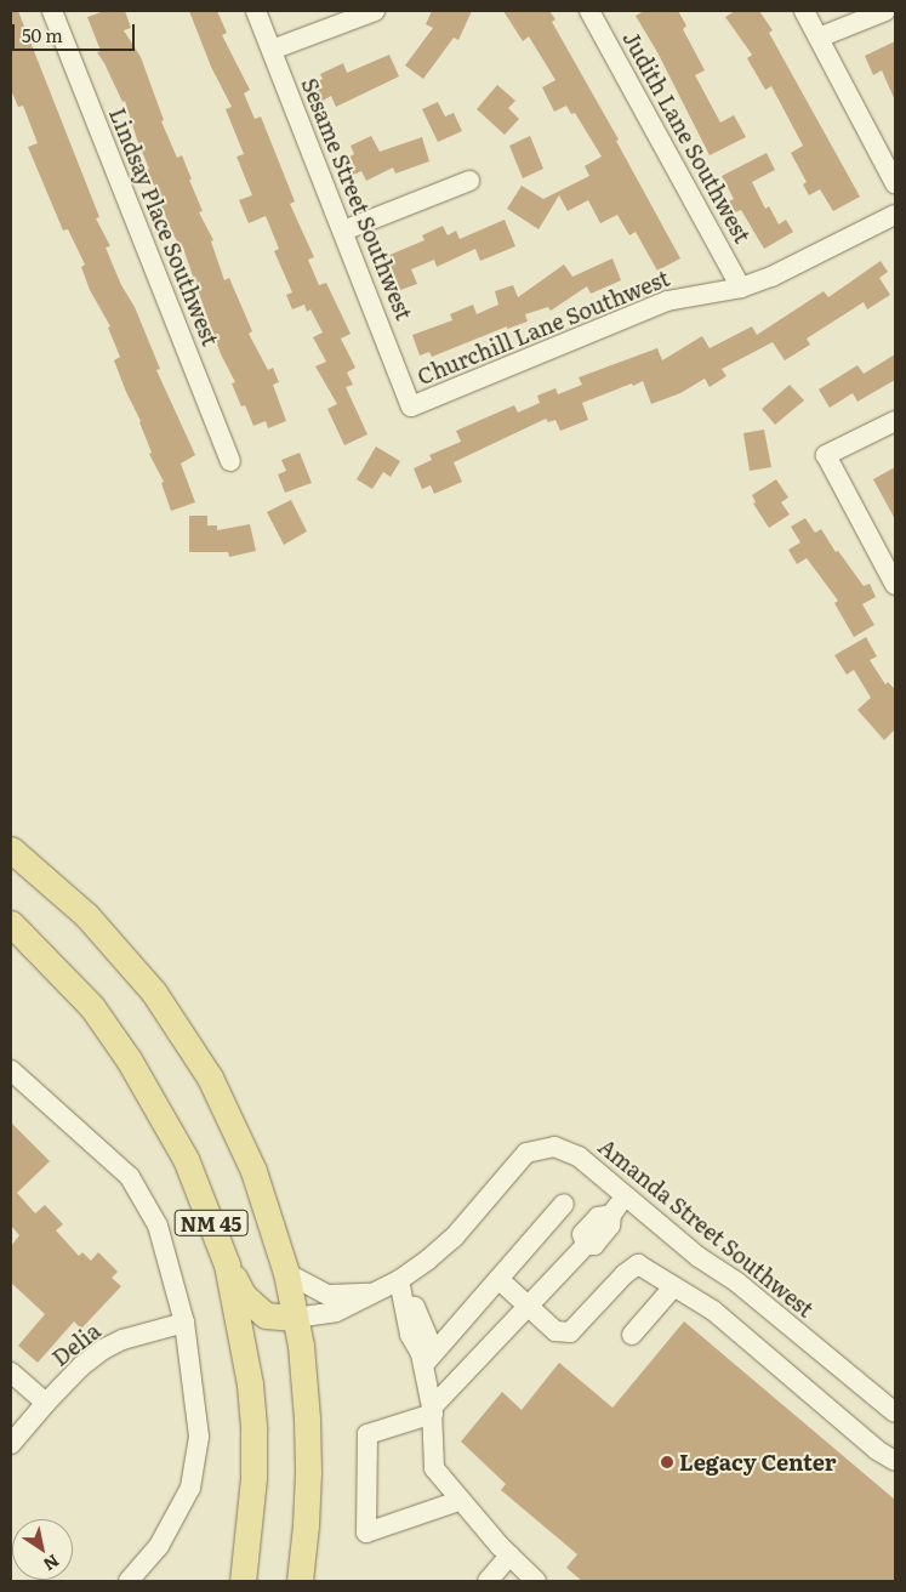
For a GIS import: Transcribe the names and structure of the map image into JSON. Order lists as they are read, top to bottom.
{
  "streets": {
    "main road": ["NM 45"],
    "street": [
      "Judith Lane Southwest",
      "Sesame Street Southwest",
      "Lindsay Place Southwest",
      "Churchill Lane Southwest",
      "Amanda Street Southwest",
      "Delia"
    ]
  },
  "crossings": [
    ["Judith Lane Southwest", "Churchill Lane Southwest"],
    ["Sesame Street Southwest", "Churchill Lane Southwest"],
    ["NM 45", "Amanda Street Southwest"]
  ],
  "places": ["Legacy Center"],
  "scale_bar": "50 m",
  "north": "bottom right"
}
